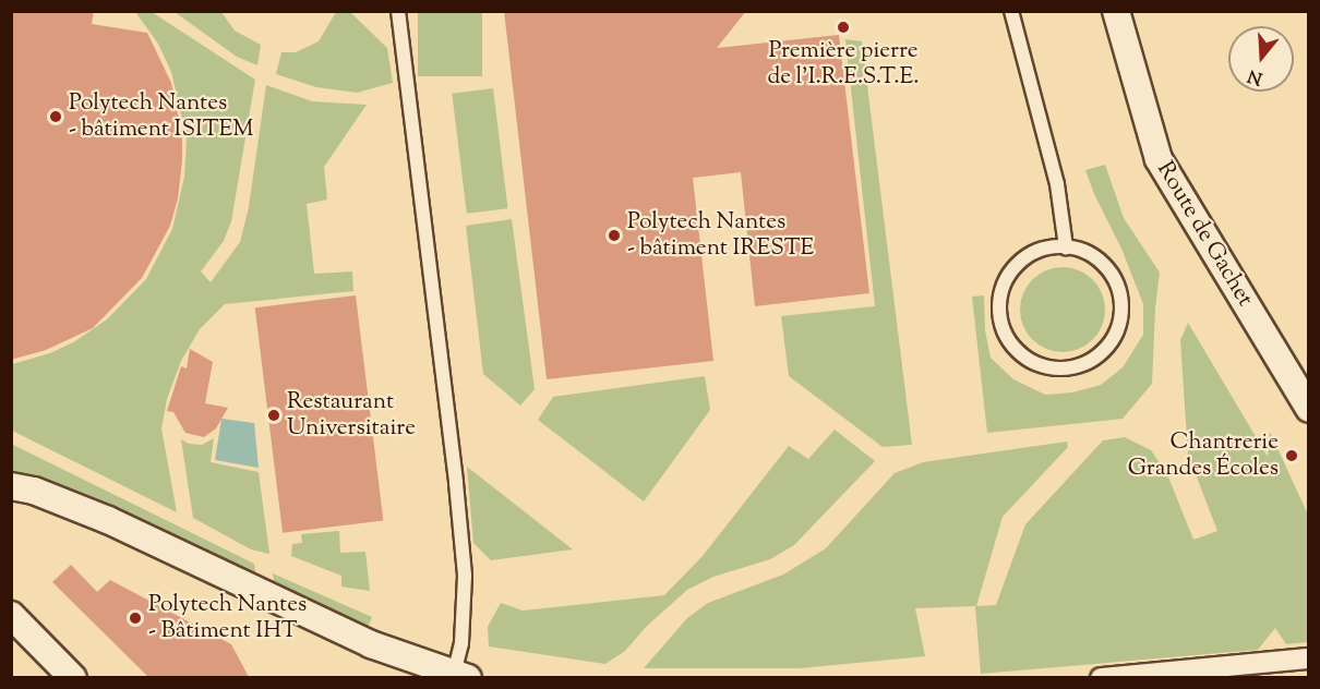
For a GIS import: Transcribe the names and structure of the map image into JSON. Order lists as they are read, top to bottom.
{
  "streets": {
    "street": ["Route de Gachet"]
  },
  "places": [
    "Première pierre de l'I.R.E.S.T.E.",
    "Polytech Nantes - bâtiment ISITEM",
    "Polytech Nantes - bâtiment IRESTE",
    "Restaurant Universitaire",
    "Chantrerie Grandes Écoles",
    "Polytech Nantes - Bâtiment IHT"
  ],
  "north": "bottom"
}
